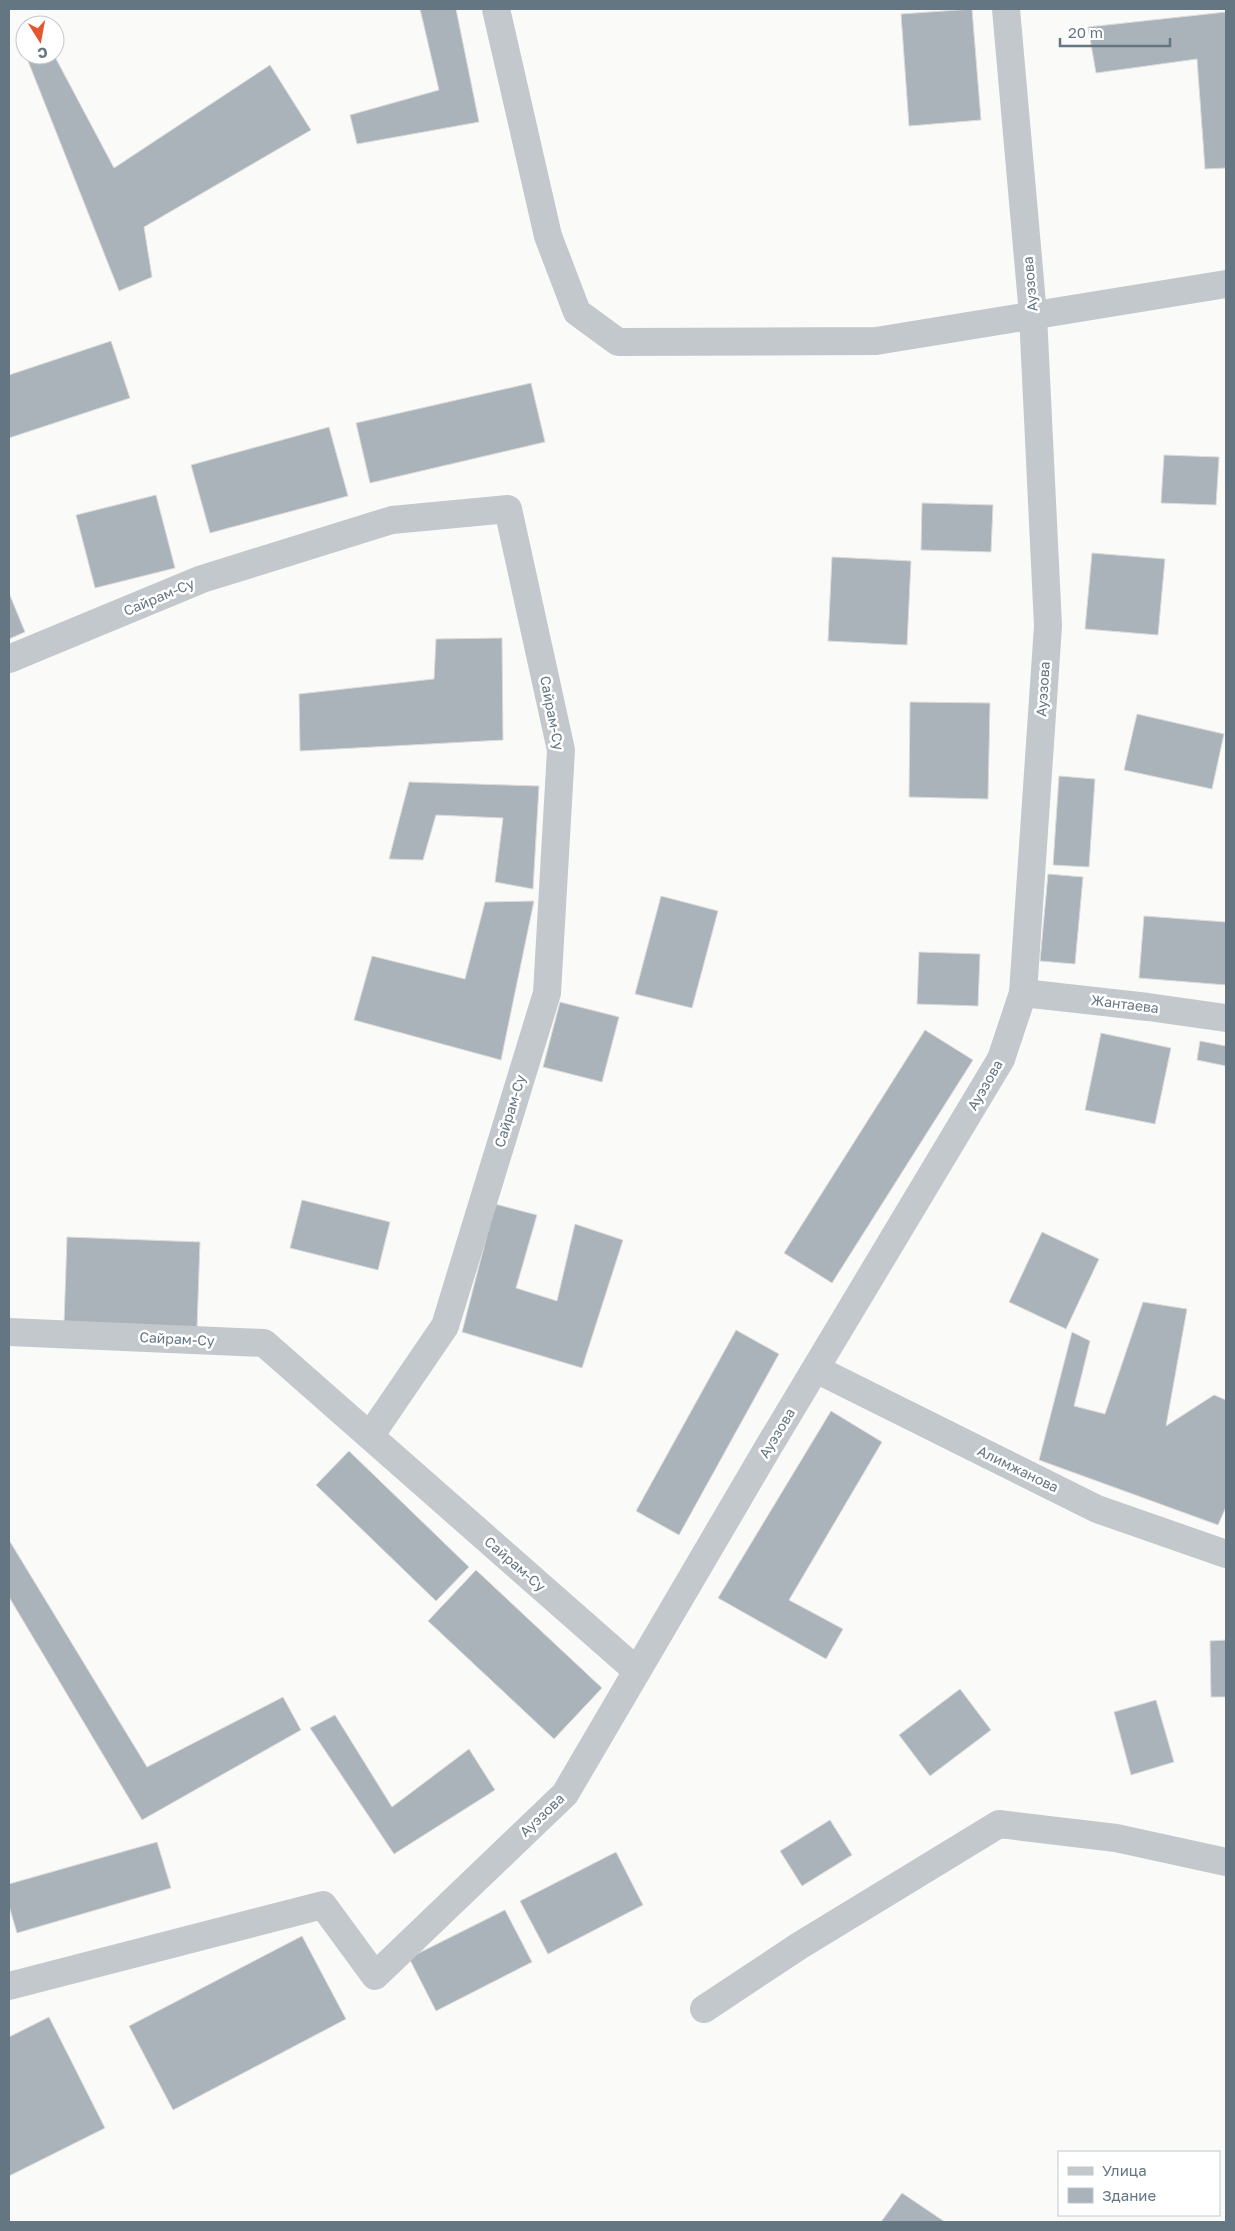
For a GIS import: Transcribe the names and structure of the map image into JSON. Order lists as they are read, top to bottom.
{
  "streets": {
    "street": [
      "Ауэзова",
      "Сайрам-Су",
      "Жантаева",
      "Алимжанова"
    ]
  },
  "crossings": [
    ["Ауэзова", "Сайрам-Су"],
    ["Ауэзова", "Жантаева"],
    ["Ауэзова", "Алимжанова"]
  ],
  "legend": ["Улица", "Здание"],
  "scale_bar": "20 m",
  "north": "bottom"
}
